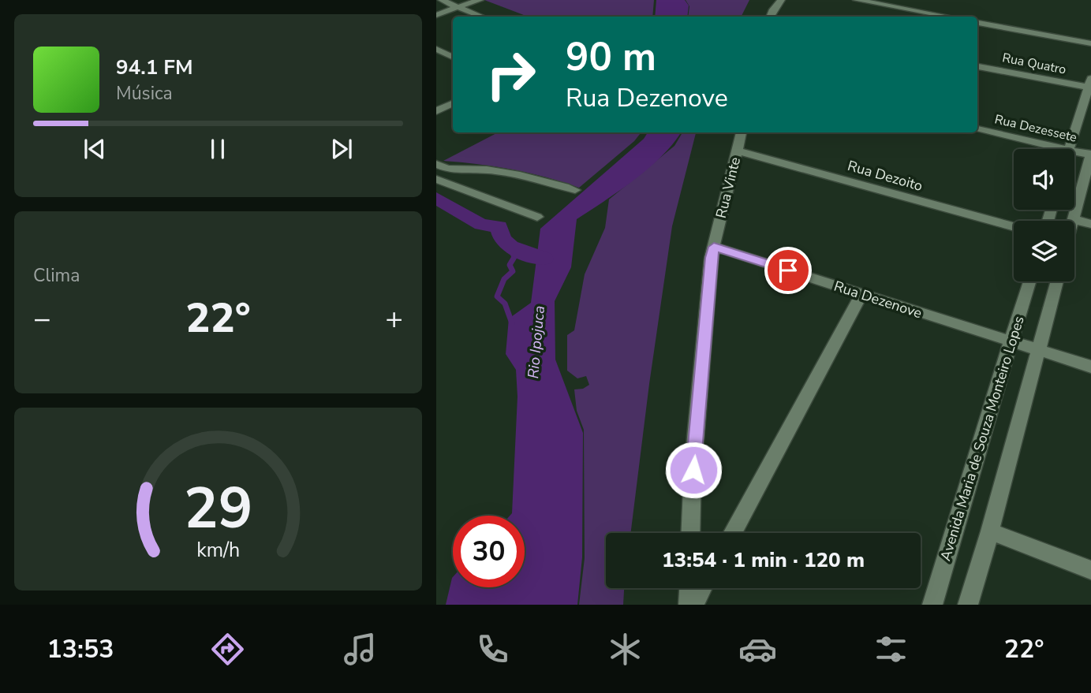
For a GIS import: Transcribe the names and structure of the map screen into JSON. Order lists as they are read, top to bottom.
{
  "streets": {
    "street": [
      "Rua Quatro",
      "Rua Dezessete",
      "Rua Dezoito",
      "Rua Vinte",
      "Rua Dezenove",
      "Avenida Maria de Souza Monteiro Lopes"
    ]
  },
  "crossings": [
    ["Rua Dezoito", "Rua Vinte"],
    ["Rua Vinte", "Rua Dezenove"],
    ["Rua Dezenove", "Avenida Maria de Souza Monteiro Lopes"]
  ],
  "water": ["Rio Ipojuca"],
  "page": {
    "turn": ["90 m", "Rua Dezenove"],
    "song": ["94.1 FM", "Música"],
    "tile": "Clima",
    "heat": ["−", "22°", "+"],
    "limit": "30",
    "trip": "13:54 · 1 min · 120 m",
    "tabs": ["13:53", "22°"],
    "gauge": ["29", "km/h"]
  }
}
